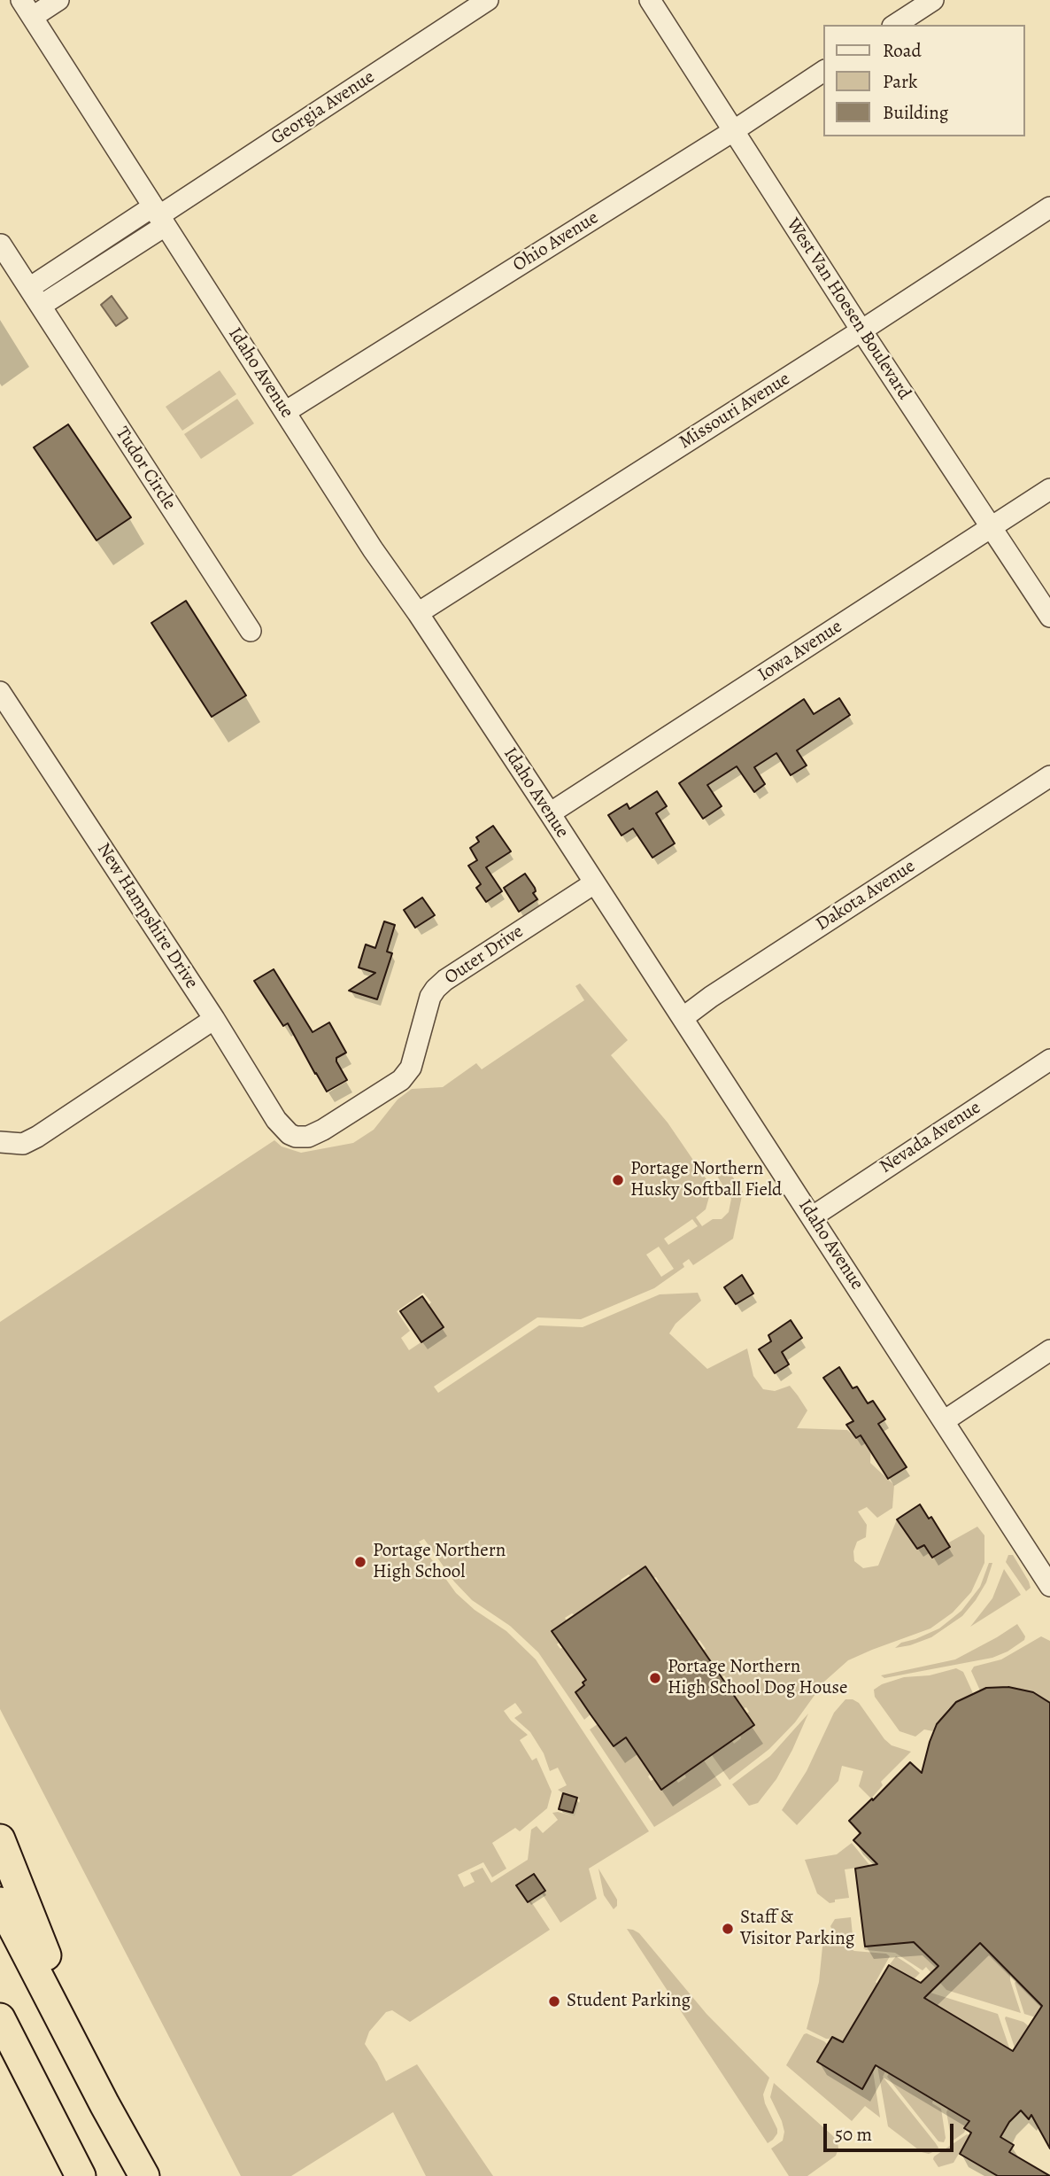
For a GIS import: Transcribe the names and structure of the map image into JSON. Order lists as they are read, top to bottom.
{
  "streets": {
    "street": [
      "Georgia Avenue",
      "Ohio Avenue",
      "West Van Hoesen Boulevard",
      "Idaho Avenue",
      "Missouri Avenue",
      "Tudor Circle",
      "Iowa Avenue",
      "Dakota Avenue",
      "New Hampshire Drive",
      "Outer Drive",
      "Nevada Avenue"
    ]
  },
  "crossings": [
    ["Georgia Avenue", "Idaho Avenue"],
    ["Ohio Avenue", "West Van Hoesen Boulevard"],
    ["Ohio Avenue", "Idaho Avenue"],
    ["West Van Hoesen Boulevard", "Missouri Avenue"],
    ["West Van Hoesen Boulevard", "Iowa Avenue"],
    ["Idaho Avenue", "Missouri Avenue"],
    ["Idaho Avenue", "Iowa Avenue"],
    ["Idaho Avenue", "Dakota Avenue"],
    ["Idaho Avenue", "Outer Drive"],
    ["Idaho Avenue", "Nevada Avenue"],
    ["New Hampshire Drive", "Outer Drive"]
  ],
  "places": [
    "Portage Northern Husky Softball Field",
    "Portage Northern High School",
    "Portage Northern High School Dog House",
    "Staff & Visitor Parking",
    "Student Parking"
  ],
  "legend": ["Road", "Park", "Building"],
  "scale_bar": "50 m"
}
